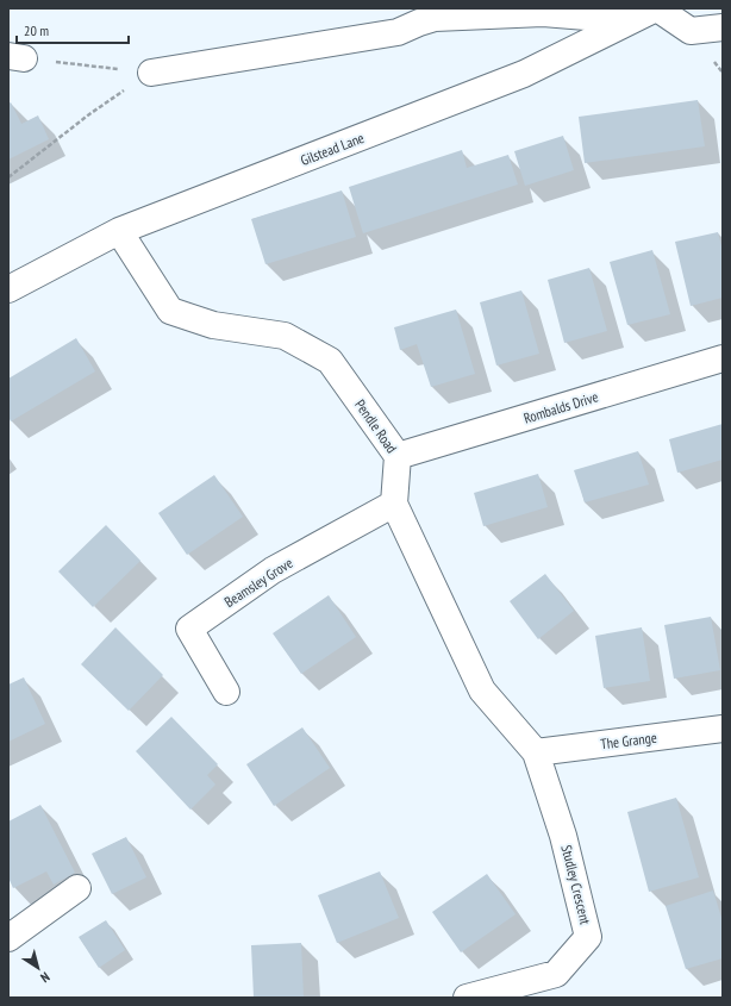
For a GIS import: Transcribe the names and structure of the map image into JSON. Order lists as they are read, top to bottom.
{
  "streets": {
    "street": [
      "Gilstead Lane",
      "Rombalds Drive",
      "Pendle Road",
      "Beamsley Grove",
      "The Grange",
      "Studley Crescent"
    ]
  },
  "crossings": [
    ["Gilstead Lane", "Pendle Road"],
    ["Rombalds Drive", "Pendle Road"],
    ["Pendle Road", "Beamsley Grove"],
    ["Pendle Road", "The Grange"],
    ["Pendle Road", "Studley Crescent"],
    ["The Grange", "Studley Crescent"]
  ],
  "scale_bar": "20 m",
  "north": "bottom right"
}
